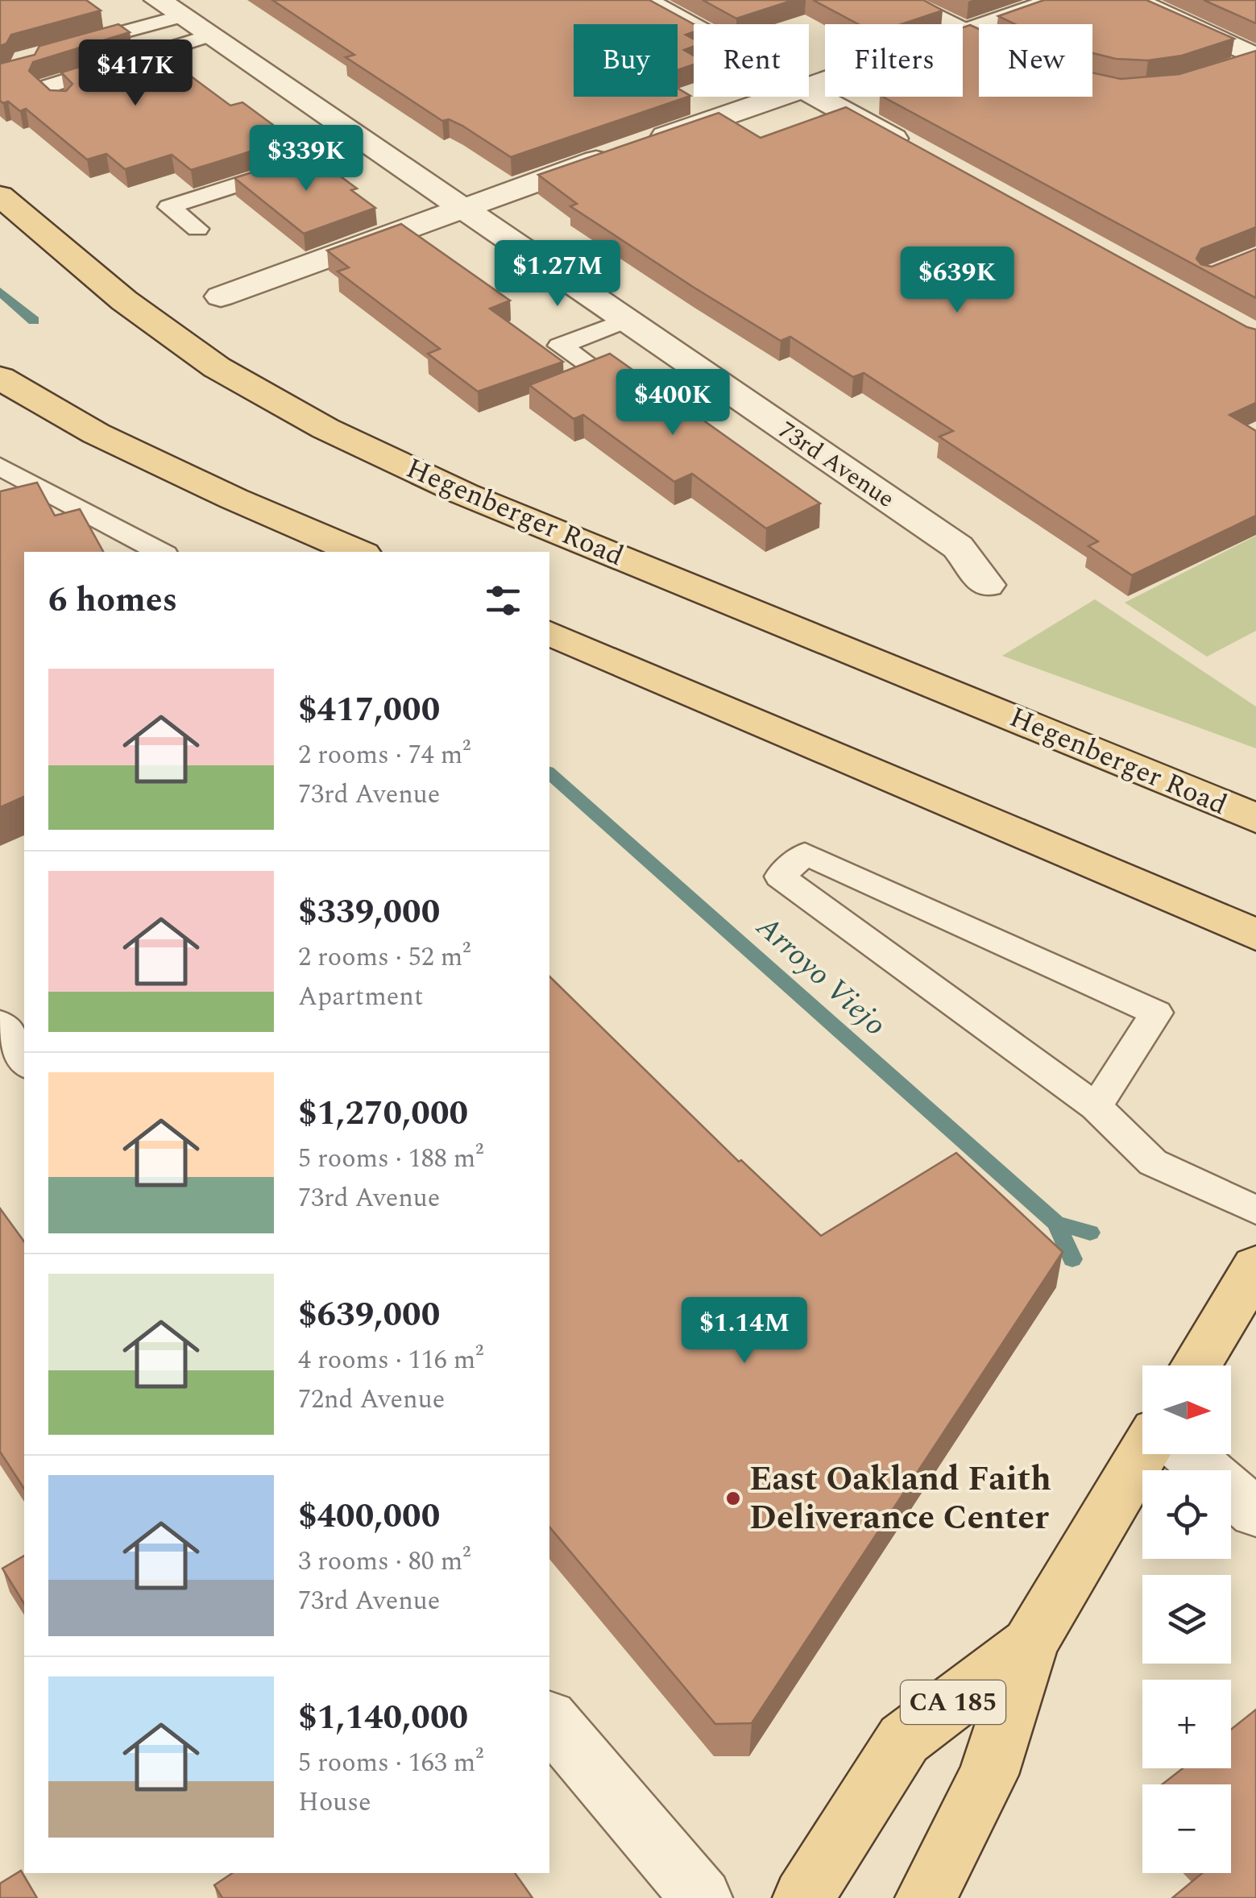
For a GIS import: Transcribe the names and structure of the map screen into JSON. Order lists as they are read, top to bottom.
{
  "streets": {
    "main road": ["Hegenberger Road", "CA 185"],
    "street": ["73rd Avenue"]
  },
  "water": ["Arroyo Viejo"],
  "places": ["East Oakland Faith Deliverance Center"],
  "north": "right",
  "page": {
    "chip": [
      "Buy",
      "Rent",
      "Filters",
      "New"
    ],
    "price": [
      "$417K",
      "$339K",
      "$1.27M",
      "$639K",
      "$400K",
      "$1.14M"
    ],
    "heading": "6 homes",
    "list": [
      {
        "name": "$417,000",
        "note": "2 rooms · 74 m² · 73rd Avenue"
      },
      {
        "name": "$339,000",
        "note": "2 rooms · 52 m² · Apartment"
      },
      {
        "name": "$1,270,000",
        "note": "5 rooms · 188 m² · 73rd Avenue"
      },
      {
        "name": "$639,000",
        "note": "4 rooms · 116 m² · 72nd Avenue"
      },
      {
        "name": "$400,000",
        "note": "3 rooms · 80 m² · 73rd Avenue"
      },
      {
        "name": "$1,140,000",
        "note": "5 rooms · 163 m² · House"
      }
    ],
    "map_buttons": ["+", "−"]
  }
}
